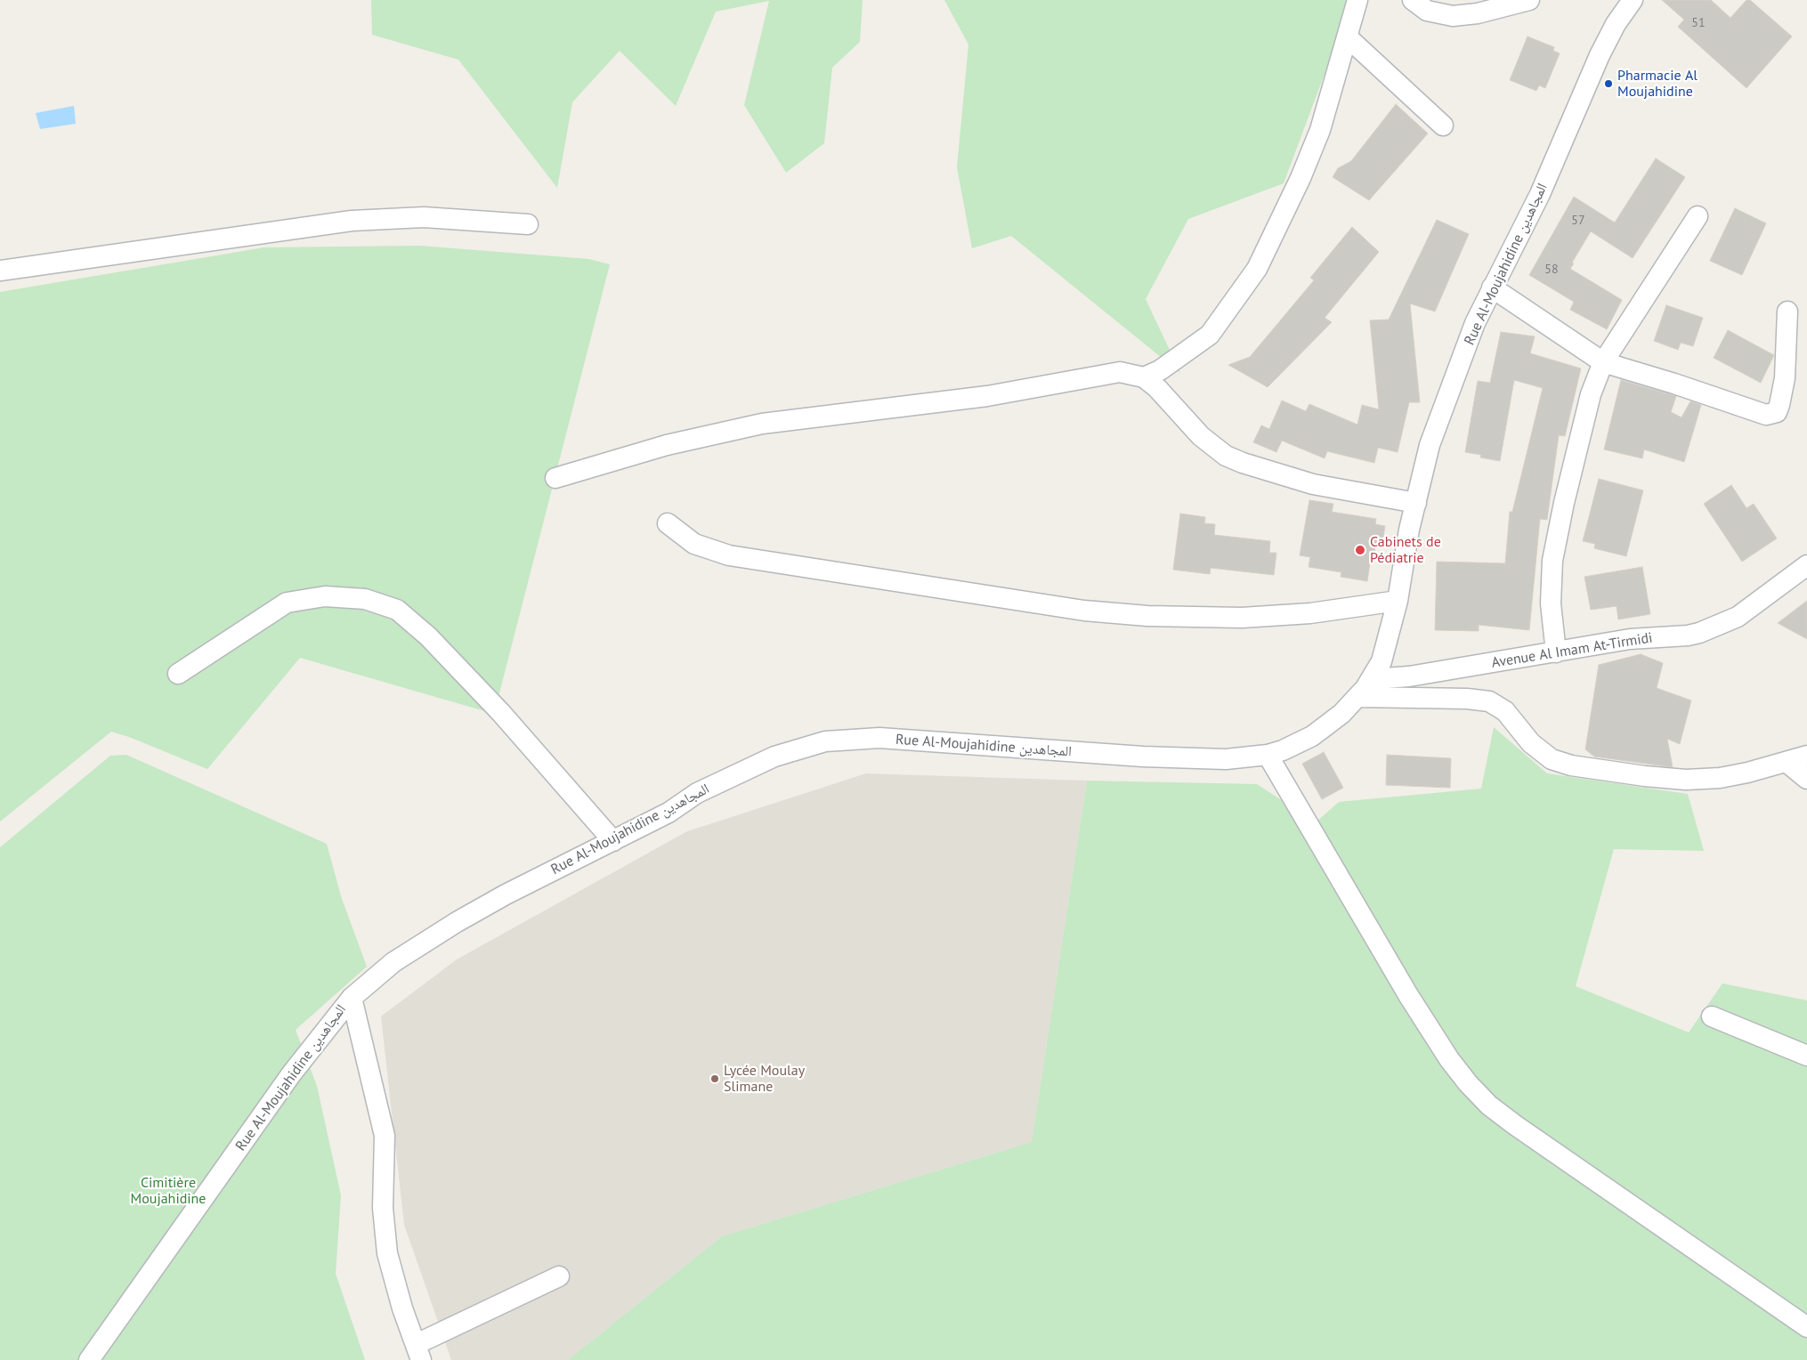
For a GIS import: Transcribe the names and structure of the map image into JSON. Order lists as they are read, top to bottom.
{
  "streets": {
    "street": ["Rue Al-Moujahidine المجاهدين", "Avenue Al Imam At-Tirmidi"]
  },
  "crossings": [
    ["Rue Al-Moujahidine المجاهدين", "Avenue Al Imam At-Tirmidi"]
  ],
  "parks": ["Cimitière Moujahidine"],
  "places": ["Pharmacie Al Moujahidine", "Cabinets de Pédiatrie", "Lycée Moulay Slimane"],
  "house_numbers": ["51", "57", "58"]
}
